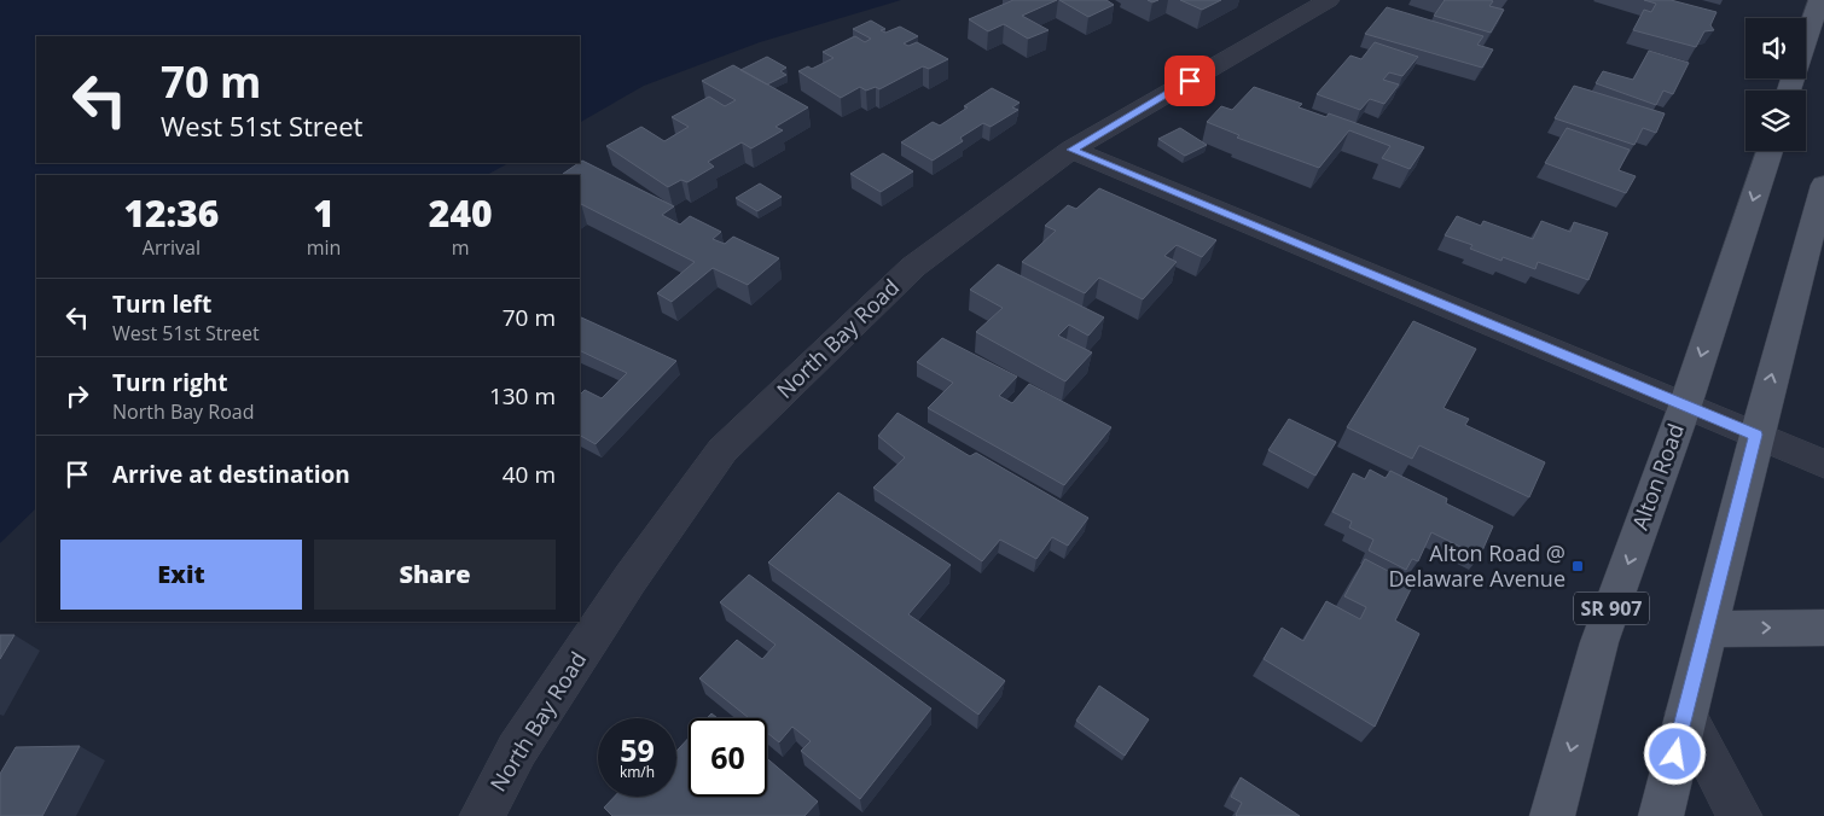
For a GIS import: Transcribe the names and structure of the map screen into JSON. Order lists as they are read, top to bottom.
{
  "streets": {
    "main road": ["Alton Road", "SR 907"],
    "street": ["North Bay Road"]
  },
  "places": {
    "transit": ["Alton Road @ Delaware Avenue"]
  },
  "page": {
    "turn": ["70 m", "West 51st Street"],
    "eta": [
      "12:36",
      "Arrival",
      "1",
      "min",
      "240",
      "m"
    ],
    "list": [
      {
        "name": "Turn left",
        "note": "West 51st Street",
        "value": "70 m"
      },
      {
        "name": "Turn right",
        "note": "North Bay Road",
        "value": "130 m"
      },
      {
        "name": "Arrive at destination",
        "value": "40 m"
      }
    ],
    "buttons": ["Exit", "Share"],
    "speed": "59 km/h",
    "limit": "60"
  }
}
